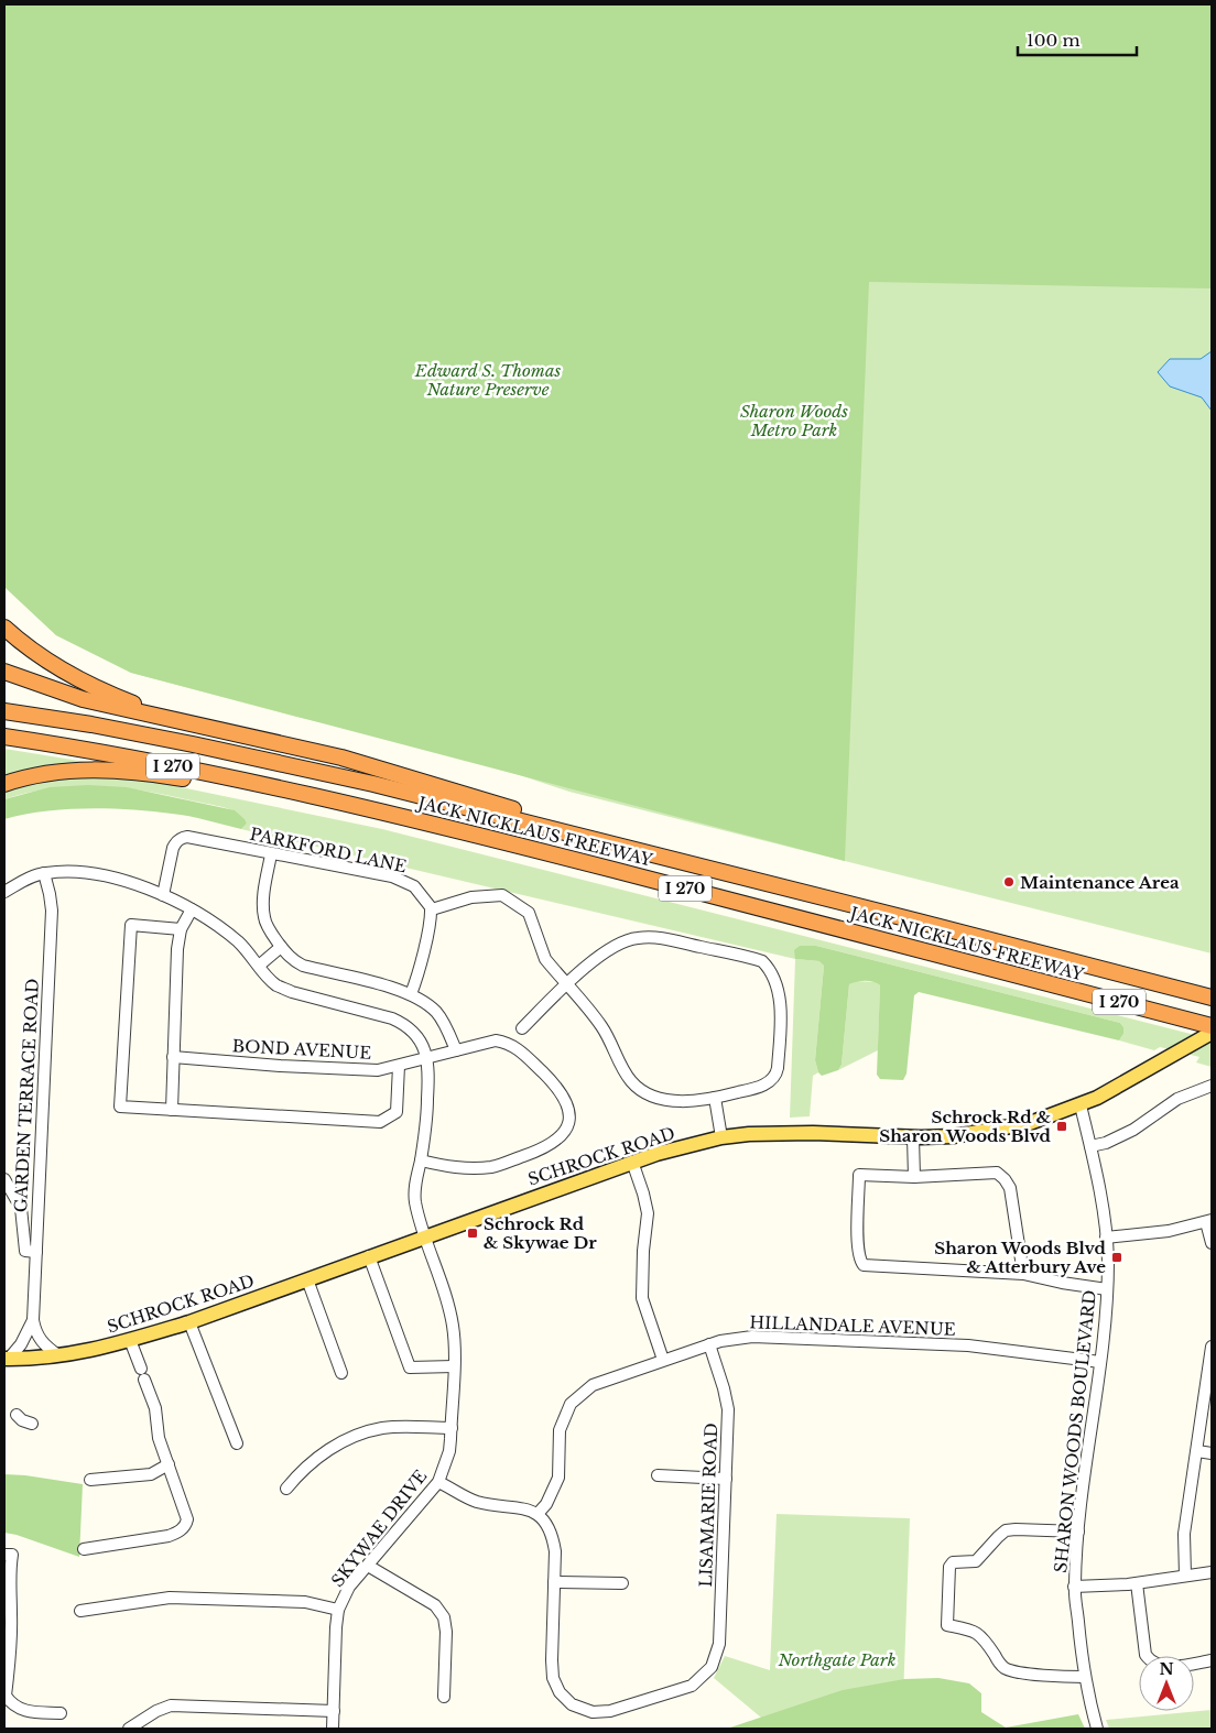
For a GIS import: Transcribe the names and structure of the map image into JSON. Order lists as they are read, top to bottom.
{
  "streets": {
    "highway": ["I 270", "JACK NICKLAUS FREEWAY"],
    "main road": ["SCHROCK ROAD"],
    "street": [
      "PARKFORD LANE",
      "BOND AVENUE",
      "GARDEN TERRACE ROAD",
      "HILLANDALE AVENUE",
      "SHARON WOODS BOULEVARD",
      "LISAMARIE ROAD",
      "SKYWAE DRIVE"
    ]
  },
  "crossings": [
    ["BOND AVENUE", "SKYWAE DRIVE"],
    ["GARDEN TERRACE ROAD", "SCHROCK ROAD"],
    ["SCHROCK ROAD", "SHARON WOODS BOULEVARD"],
    ["SCHROCK ROAD", "SKYWAE DRIVE"],
    ["HILLANDALE AVENUE", "SHARON WOODS BOULEVARD"],
    ["HILLANDALE AVENUE", "LISAMARIE ROAD"]
  ],
  "parks": ["Edward S. Thomas Nature Preserve", "Sharon Woods Metro Park", "Northgate Park"],
  "places": {
    "other": ["Maintenance Area"],
    "transit": ["Schrock Rd & Sharon Woods Blvd", "Schrock Rd & Skywae Dr", "Sharon Woods Blvd & Atterbury Ave"]
  },
  "scale_bar": "100 m",
  "north": "top"
}
